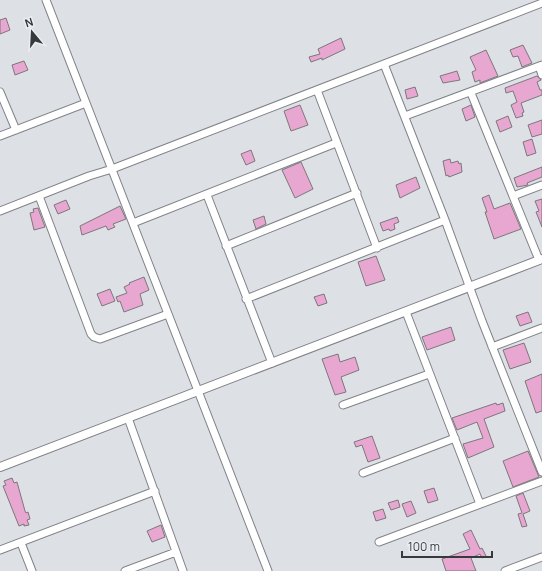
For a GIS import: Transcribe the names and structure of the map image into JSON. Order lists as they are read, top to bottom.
{
  "scale_bar": "100 m",
  "north": "top"
}
